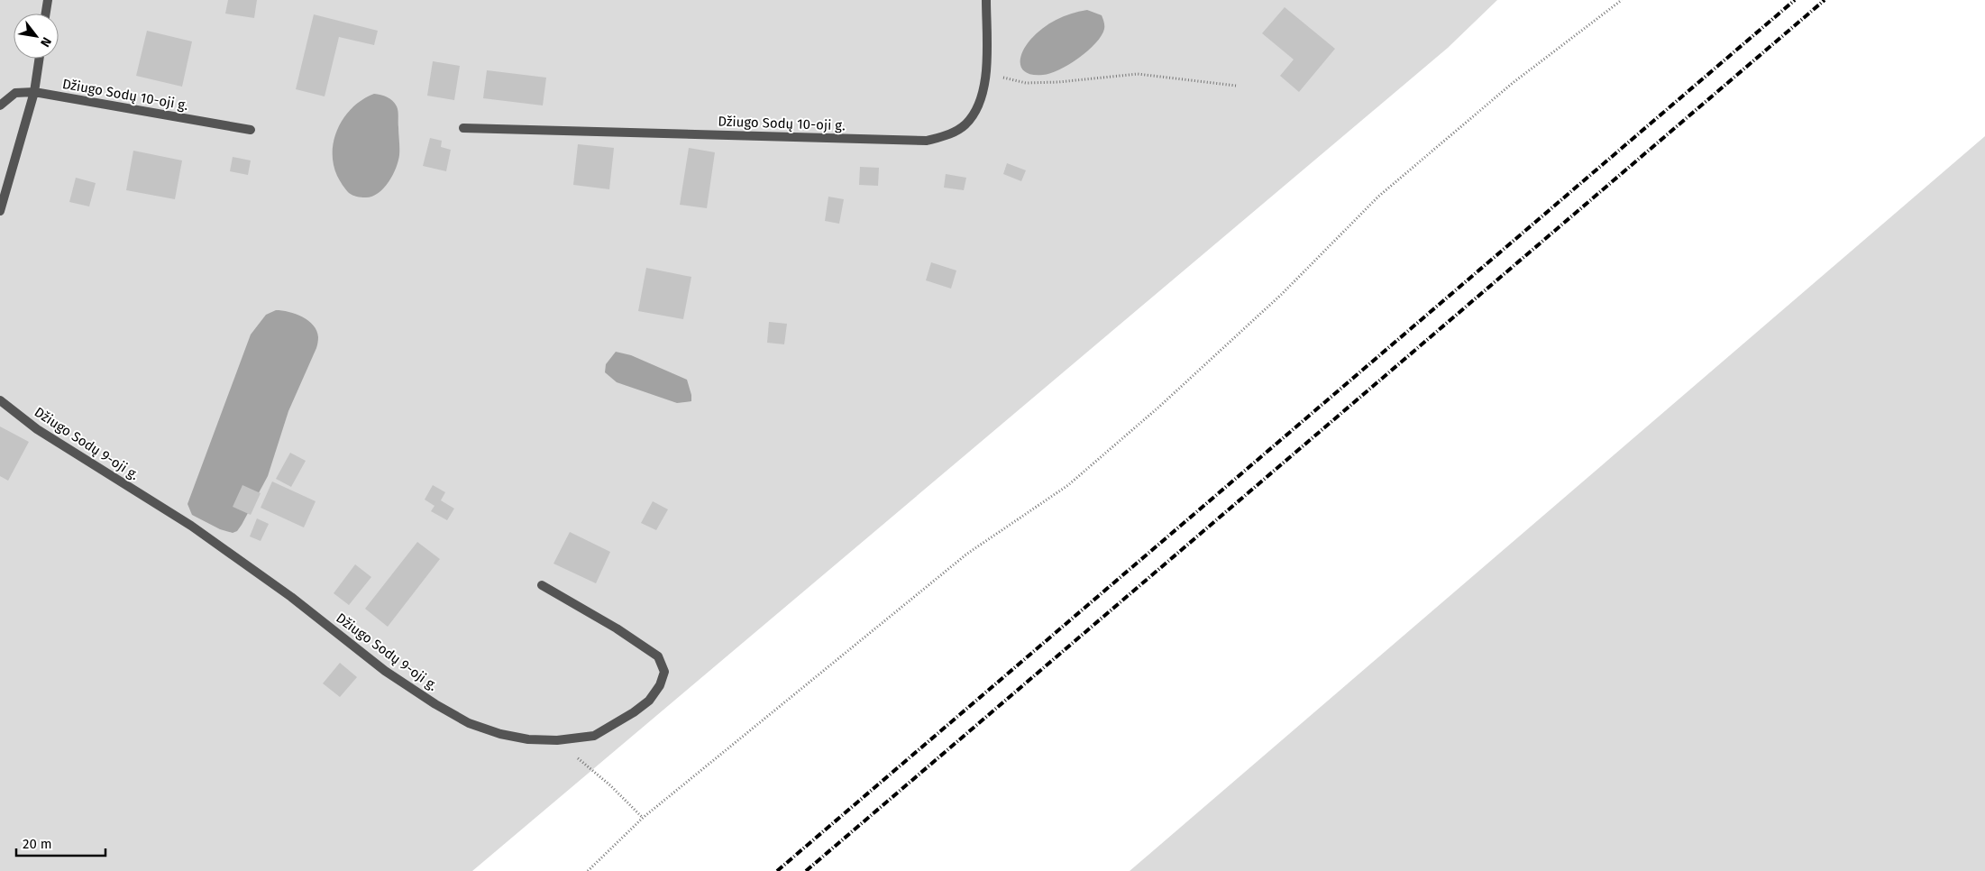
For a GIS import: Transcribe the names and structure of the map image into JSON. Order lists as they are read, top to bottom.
{
  "streets": {
    "street": ["Džiugo Sodų 10-oji g.", "Džiugo Sodų 9-oji g."]
  },
  "scale_bar": "20 m",
  "north": "bottom right"
}
